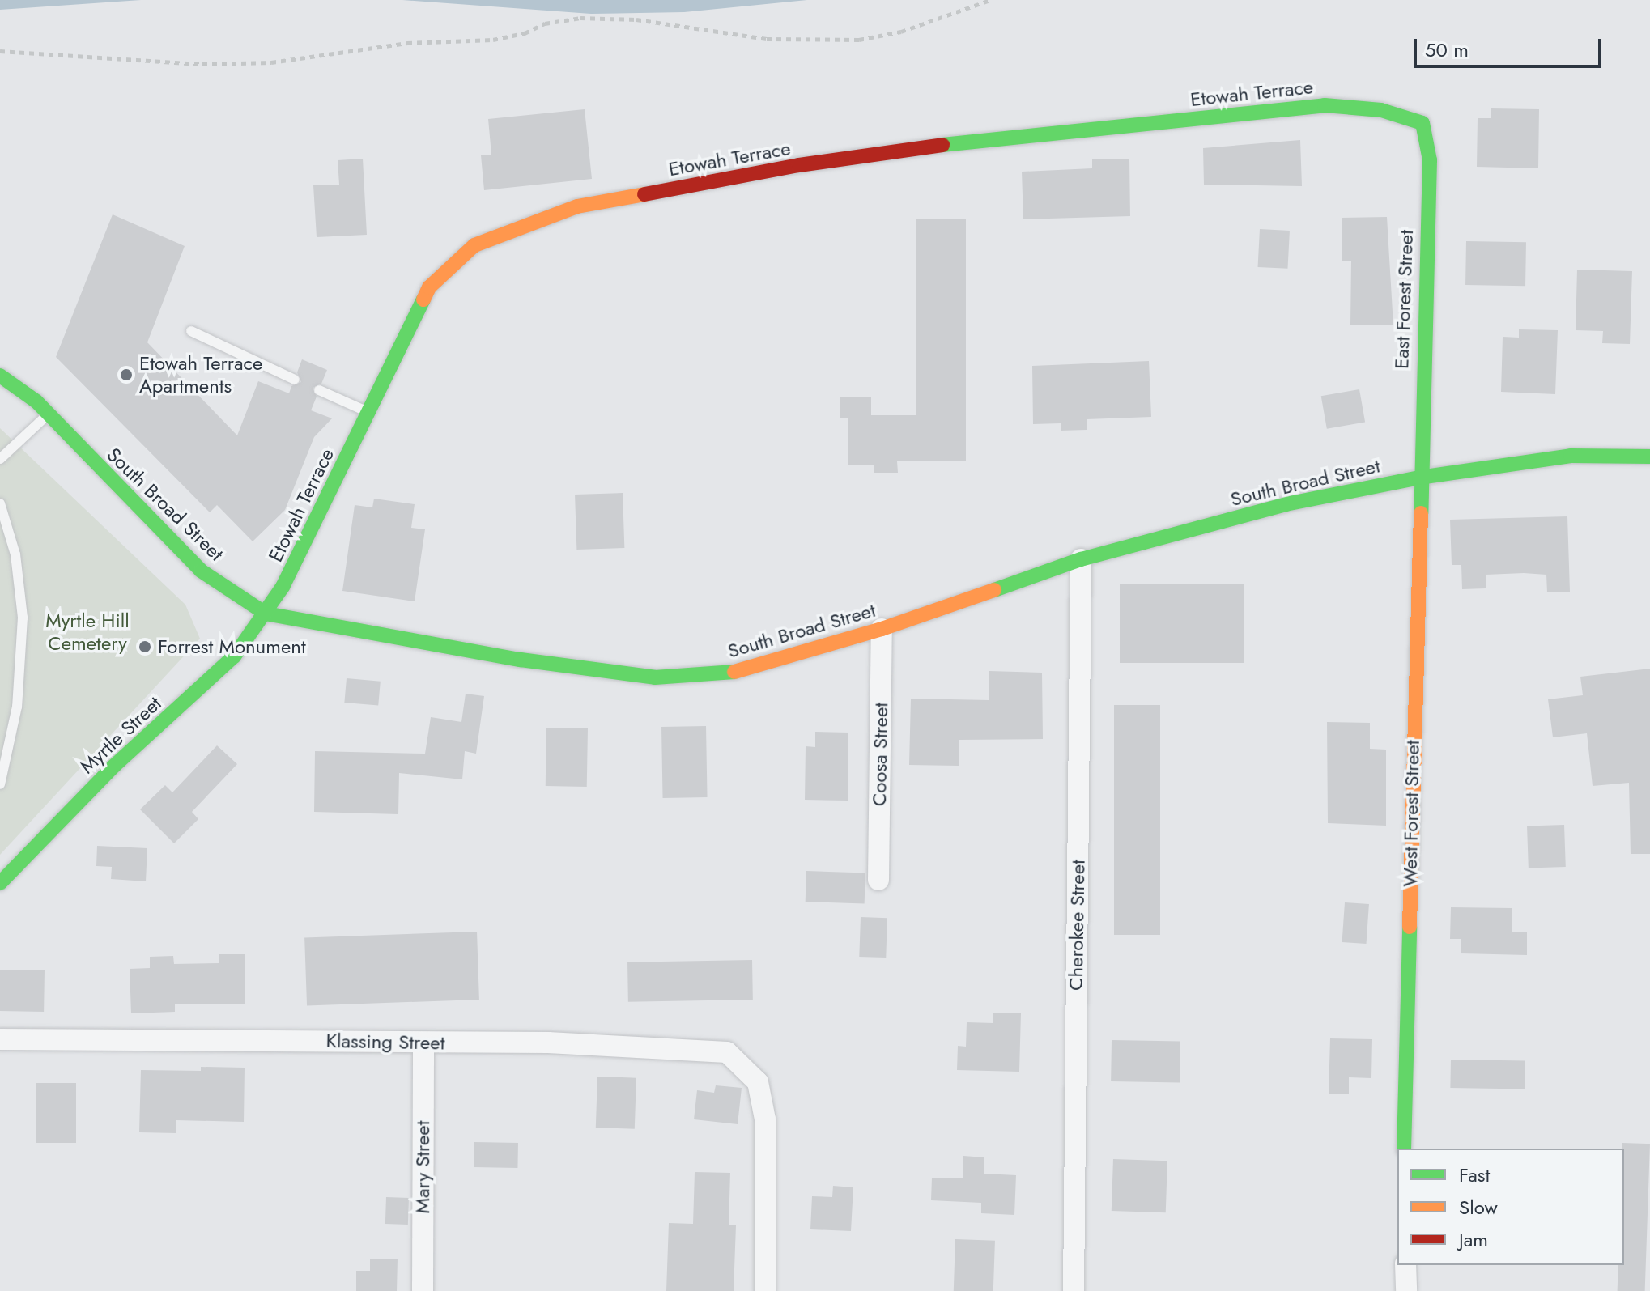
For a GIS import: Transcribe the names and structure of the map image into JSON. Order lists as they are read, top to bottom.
{
  "streets": {
    "street": [
      "Etowah Terrace",
      "East Forest Street",
      "South Broad Street",
      "Myrtle Street",
      "Coosa Street",
      "West Forest Street",
      "Cherokee Street",
      "Klassing Street",
      "Mary Street"
    ]
  },
  "crossings": [
    ["Etowah Terrace", "East Forest Street"],
    ["Etowah Terrace", "South Broad Street"],
    ["Etowah Terrace", "Myrtle Street"],
    ["East Forest Street", "South Broad Street"],
    ["East Forest Street", "West Forest Street"],
    ["South Broad Street", "Myrtle Street"],
    ["South Broad Street", "Coosa Street"],
    ["South Broad Street", "West Forest Street"],
    ["South Broad Street", "Cherokee Street"],
    ["Klassing Street", "Mary Street"]
  ],
  "parks": ["Myrtle Hill Cemetery"],
  "places": ["Etowah Terrace Apartments", "Forrest Monument"],
  "legend": ["Fast", "Slow", "Jam"],
  "scale_bar": "50 m"
}
